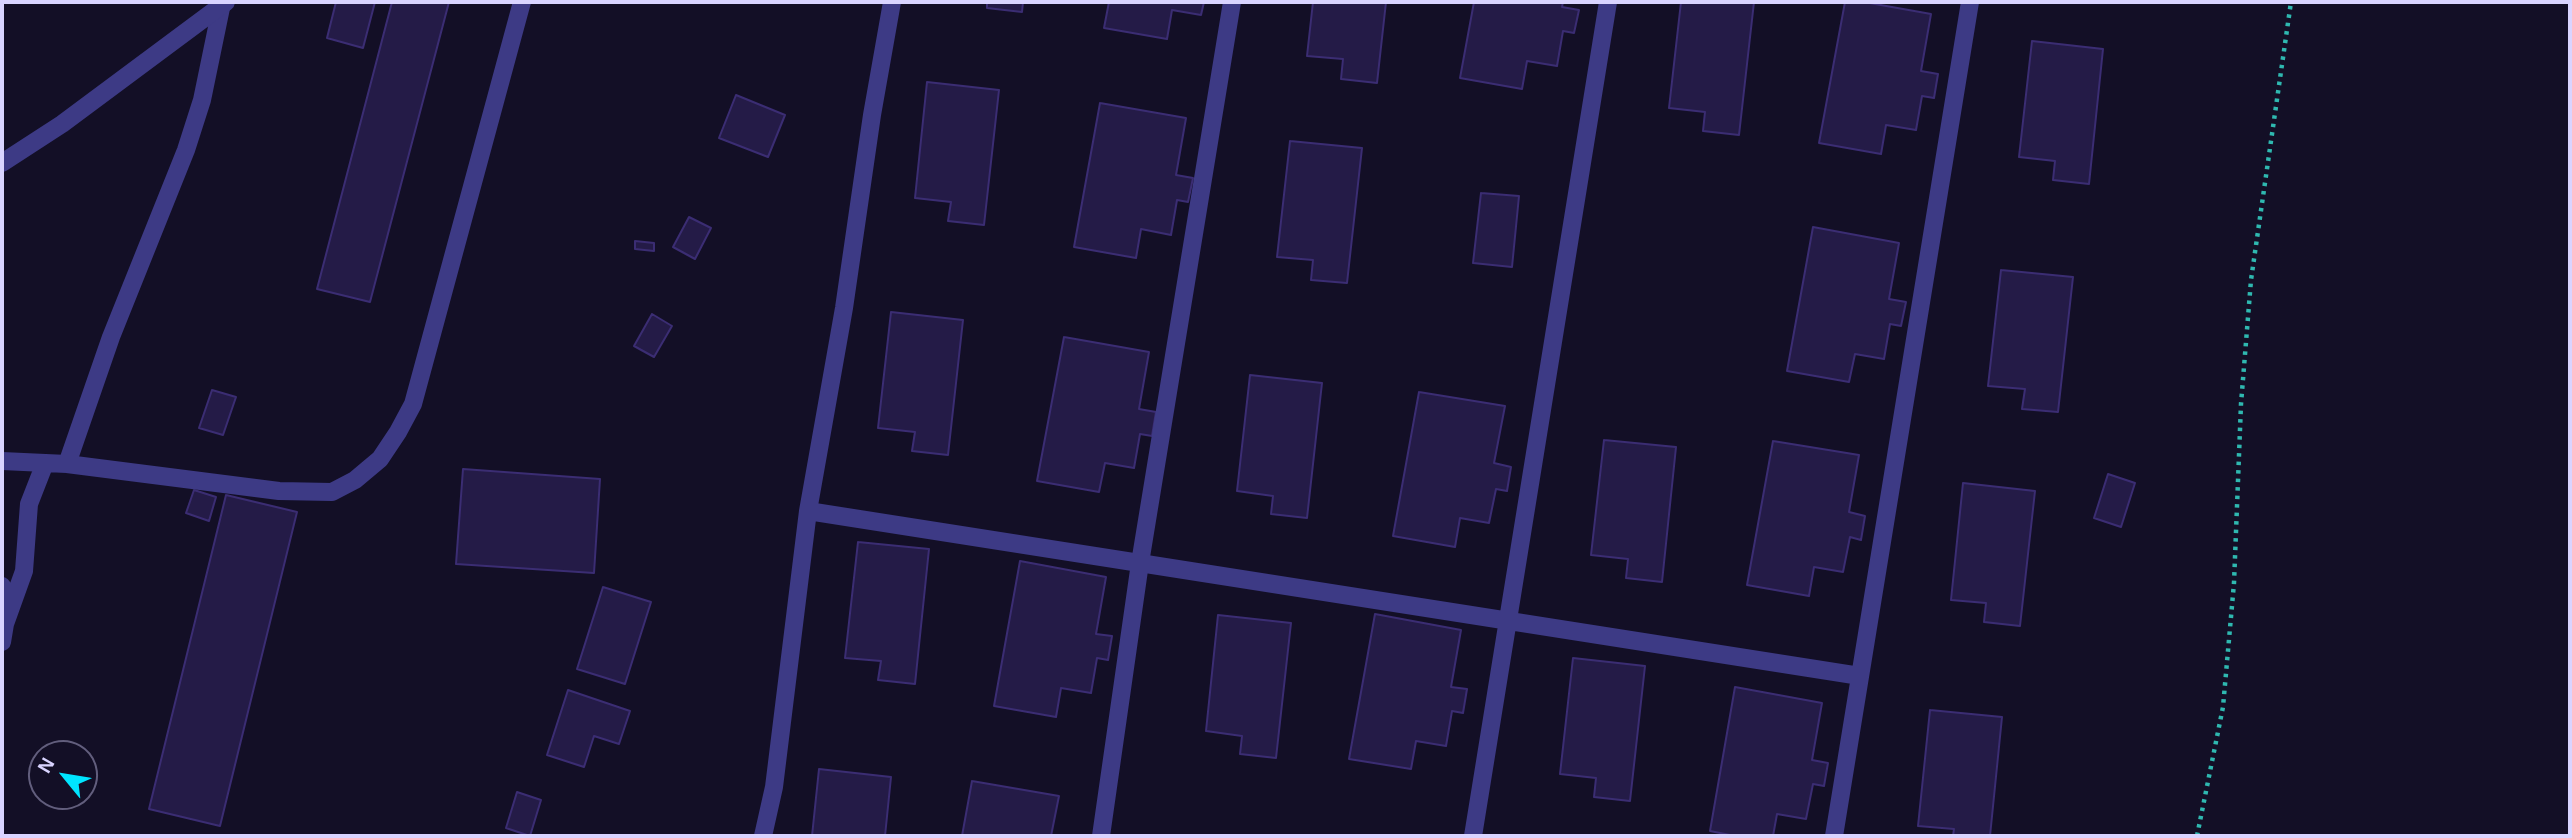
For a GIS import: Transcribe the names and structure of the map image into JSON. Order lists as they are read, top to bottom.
{
  "north": "top left"
}
